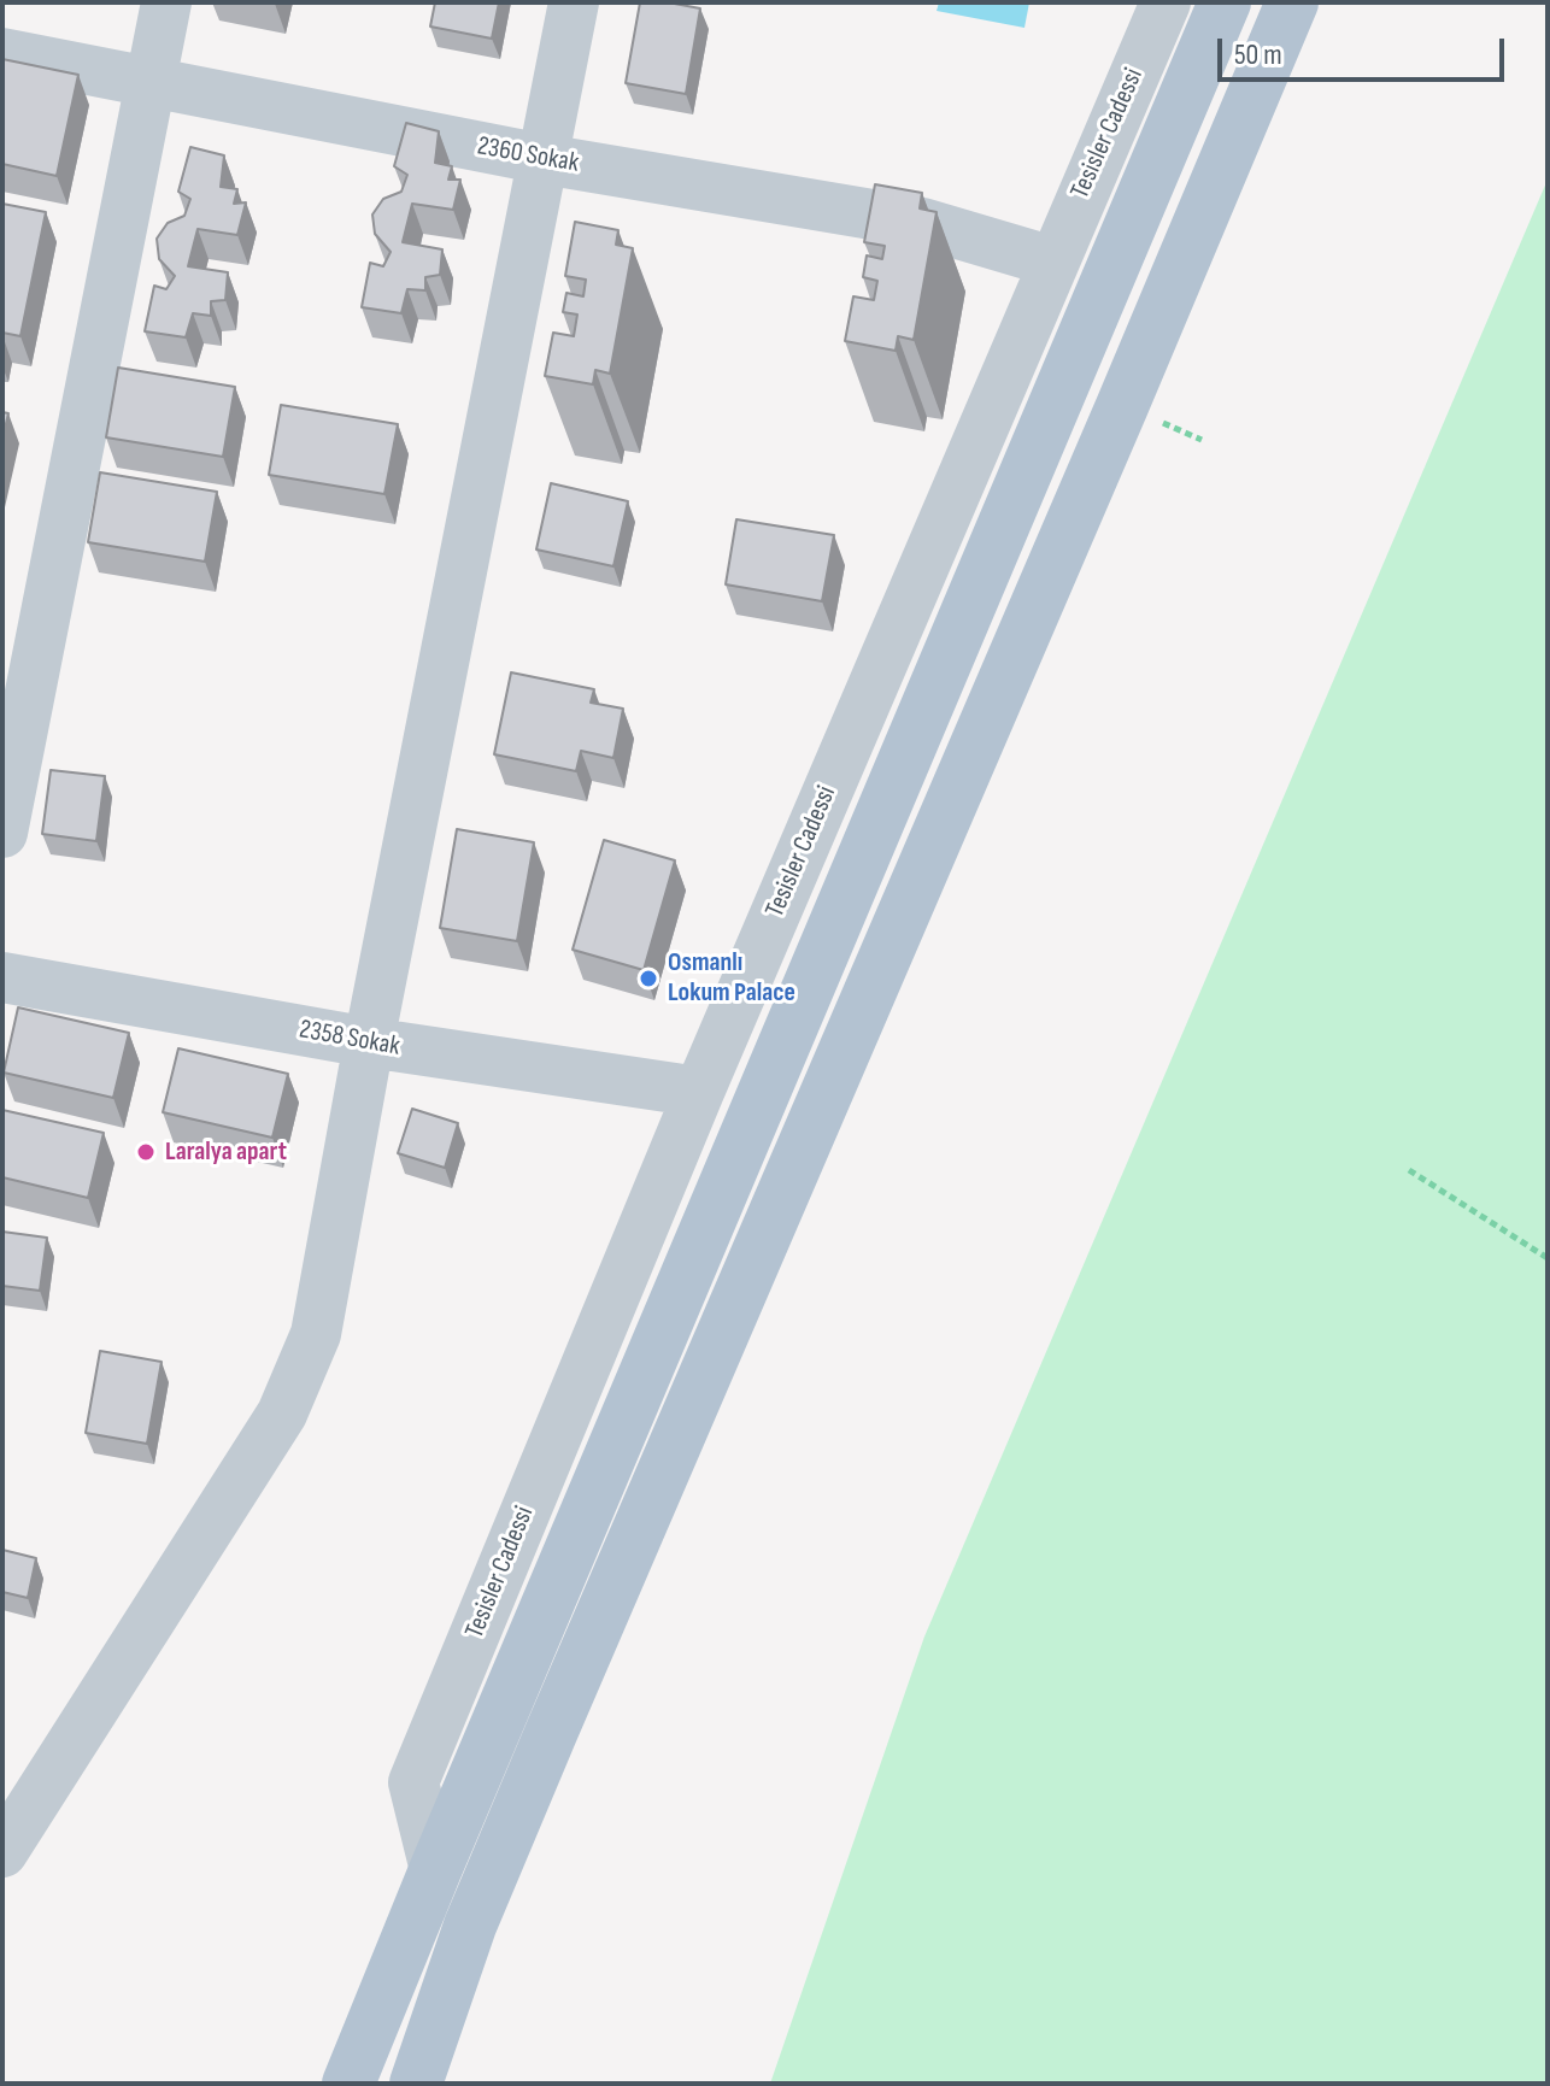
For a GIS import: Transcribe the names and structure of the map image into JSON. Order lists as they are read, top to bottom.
{
  "streets": {
    "street": ["Tesisler Cadessi", "2360 Sokak", "2358 Sokak"]
  },
  "crossings": [
    ["Tesisler Cadessi", "2360 Sokak"],
    ["Tesisler Cadessi", "2358 Sokak"]
  ],
  "places": ["Osmanlı Lokum Palace", "Laralya apart"],
  "scale_bar": "50 m"
}
